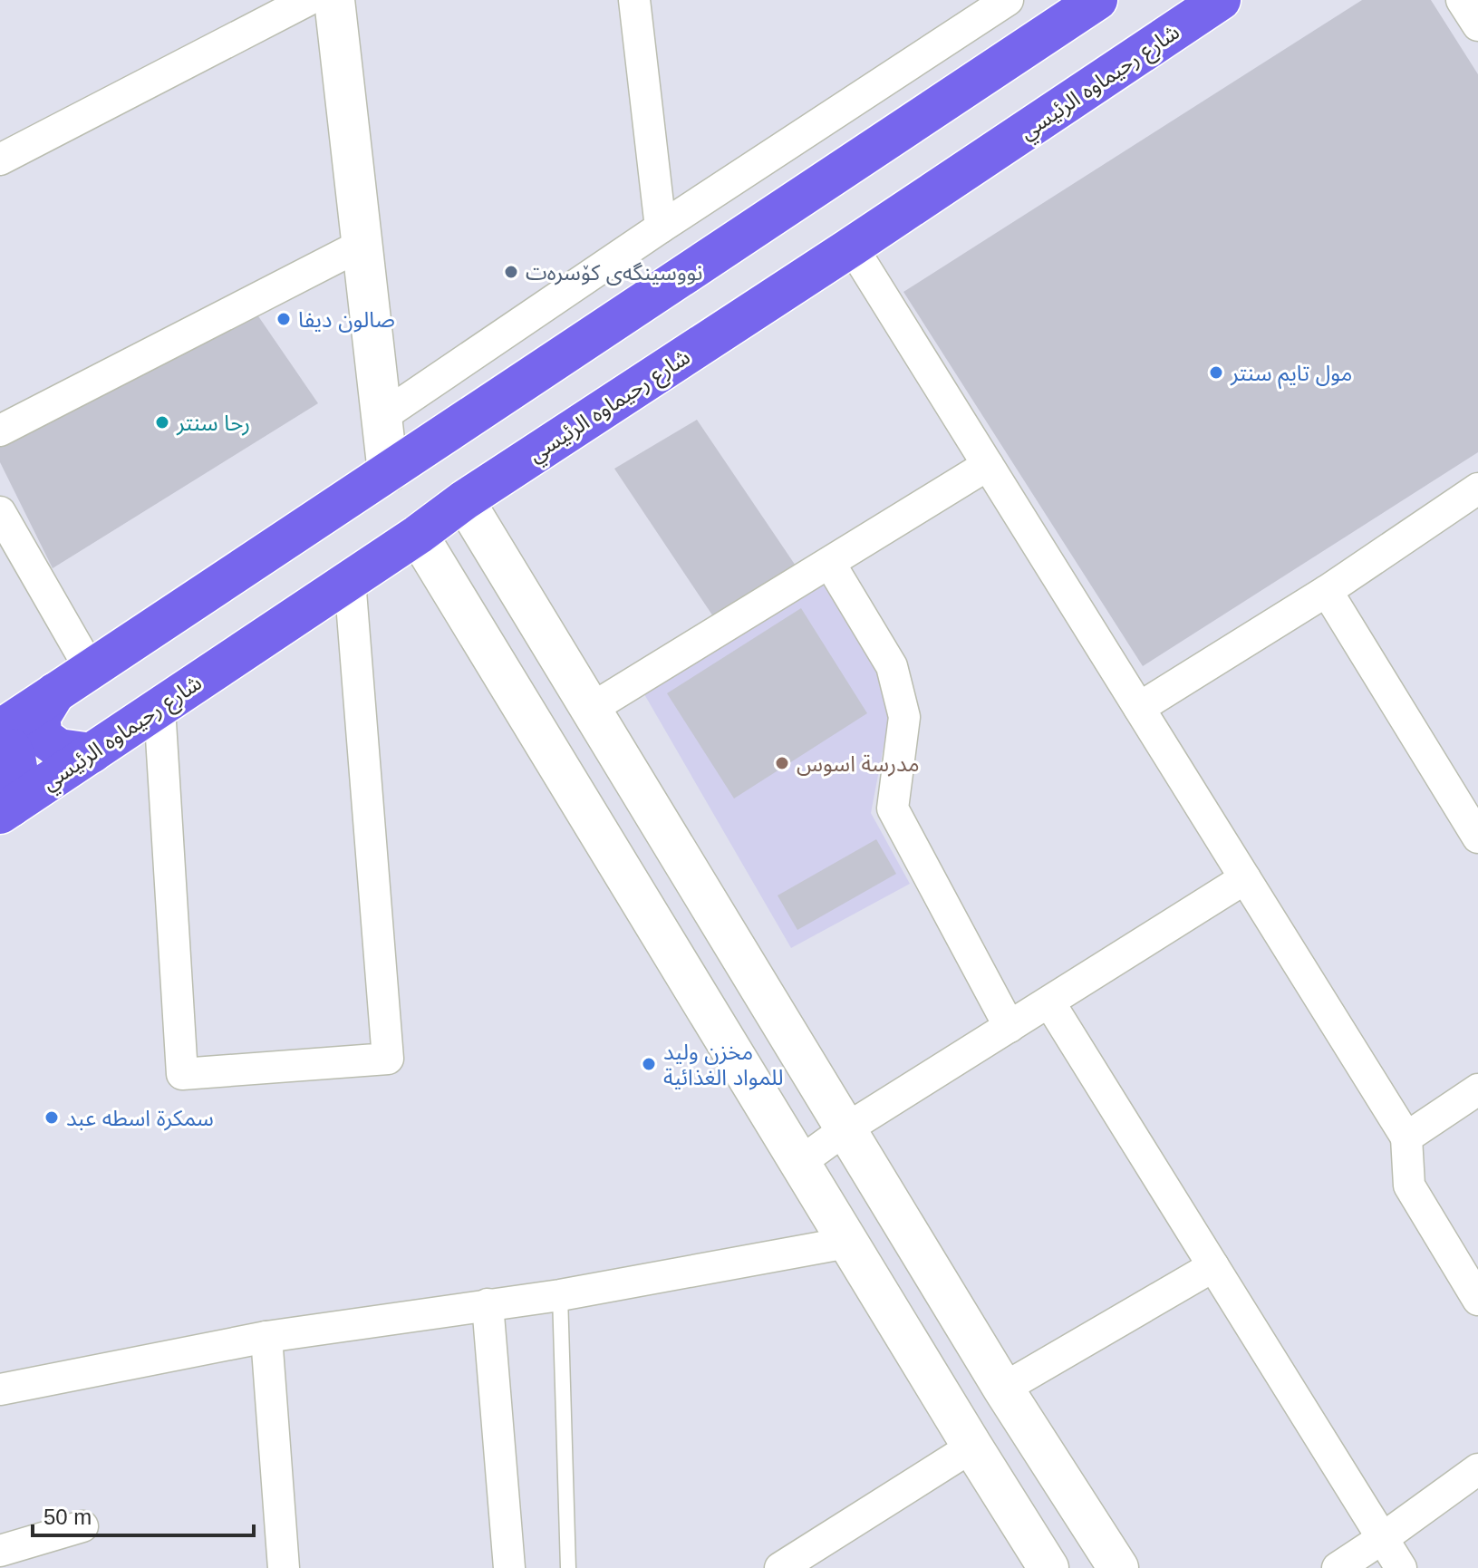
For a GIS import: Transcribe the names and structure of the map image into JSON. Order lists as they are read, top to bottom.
{
  "streets": {
    "main road": ["شارع رحيماوه الرئيسي"]
  },
  "places": [
    "نووسینگەی کۆسرەت",
    "صالون ديفا",
    "مول تايم سنتر",
    "رحا سنتر",
    "مدرسة اسوس",
    "مخزن وليد للمواد الغذائية",
    "سمكرة اسطه عبد"
  ],
  "scale_bar": "50 m"
}
